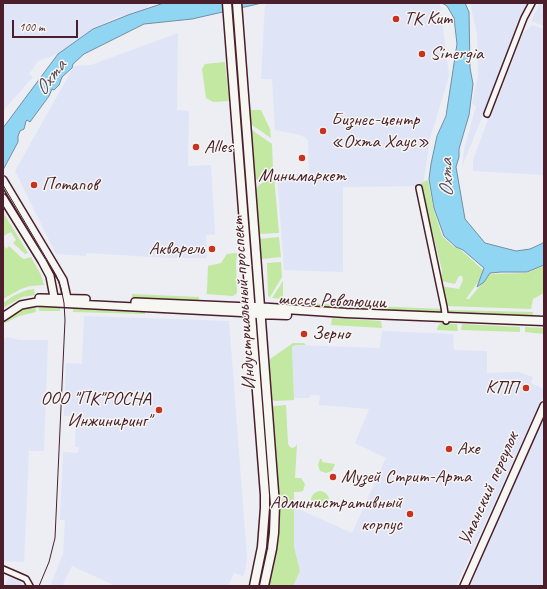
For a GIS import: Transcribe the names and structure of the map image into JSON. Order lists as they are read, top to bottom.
{
  "streets": {
    "main road": ["шоссе Революции", "Индустриальный проспект"],
    "street": ["Уманский переулок"]
  },
  "crossings": [
    ["шоссе Революции", "Индустриальный проспект"]
  ],
  "water": ["Охта"],
  "places": [
    "ТК Кит",
    "Sinergia",
    "Бизнес-центр «Охта Хаус»",
    "Alles",
    "Минимаркет",
    "Потапов",
    "Акварель",
    "Зерно",
    "КПП",
    "ООО \"ПК\"РОСНА Инжиниринг\"",
    "Ахе",
    "Музей Стрит-Арта",
    "Административный корпус"
  ],
  "scale_bar": "100 m"
}
